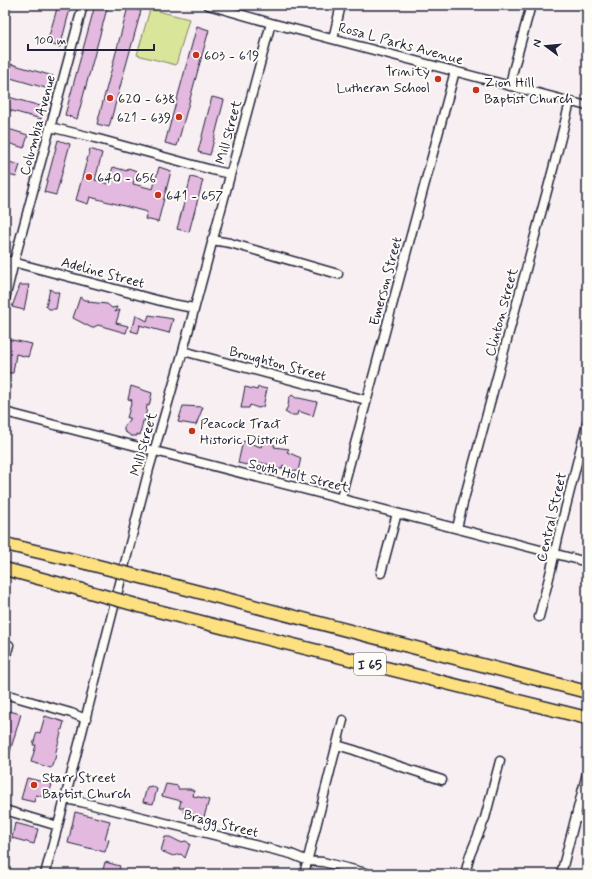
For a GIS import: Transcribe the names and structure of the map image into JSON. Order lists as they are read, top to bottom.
{
  "streets": {
    "highway": ["I 65"],
    "street": [
      "Rosa L Parks Avenue",
      "Columbia Avenue",
      "Mill Street",
      "Adeline Street",
      "Emerson Street",
      "Clinton Street",
      "Broughton Street",
      "South Holt Street",
      "Central Street",
      "Bragg Street"
    ]
  },
  "crossings": [
    ["Rosa L Parks Avenue", "Mill Street"],
    ["Rosa L Parks Avenue", "Emerson Street"],
    ["Rosa L Parks Avenue", "Clinton Street"],
    ["Columbia Avenue", "Adeline Street"],
    ["Mill Street", "Adeline Street"],
    ["Mill Street", "Broughton Street"],
    ["Mill Street", "South Holt Street"],
    ["Mill Street", "Bragg Street"],
    ["Emerson Street", "Broughton Street"],
    ["Emerson Street", "South Holt Street"],
    ["Clinton Street", "South Holt Street"],
    ["South Holt Street", "Central Street"]
  ],
  "places": [
    "603 - 619",
    "Trinity Lutheran School",
    "Zion Hill Baptist Church",
    "620 - 638",
    "621 - 639",
    "640 - 656",
    "641 - 657",
    "Peacock Tract Historic District",
    "Starr Street Baptist Church"
  ],
  "scale_bar": "100 m",
  "north": "left"
}
